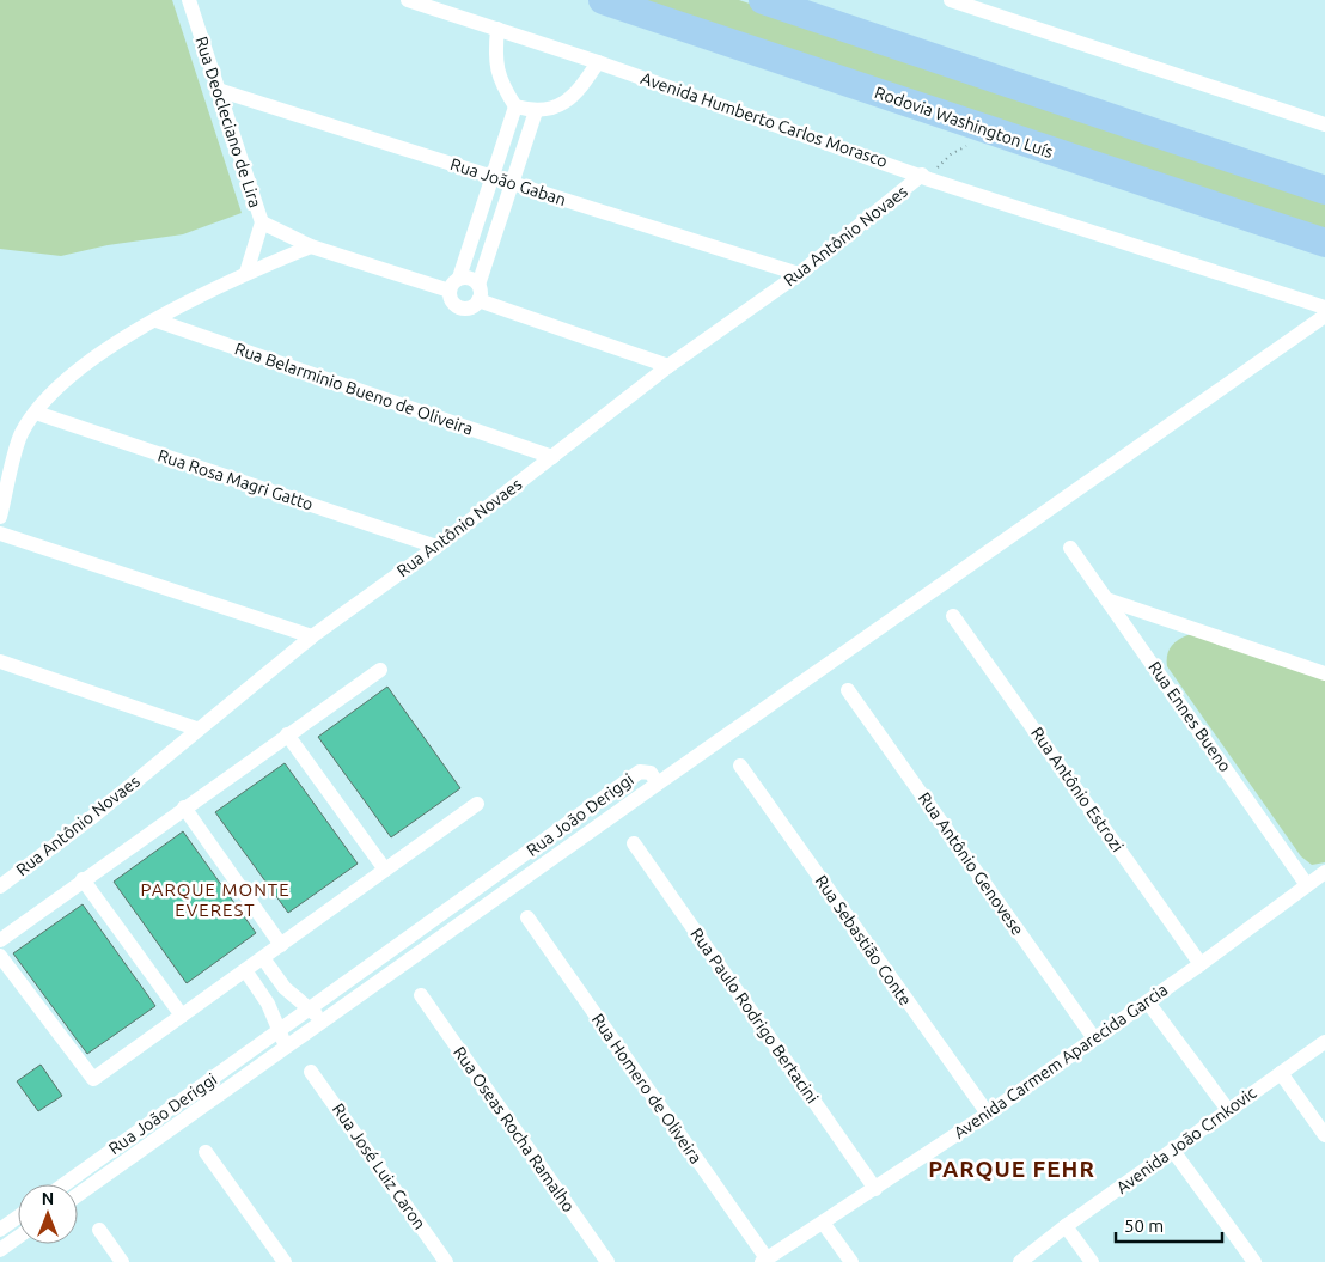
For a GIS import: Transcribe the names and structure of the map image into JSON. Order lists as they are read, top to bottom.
{
  "streets": {
    "highway": ["Rodovia Washington Luís"],
    "street": [
      "Avenida Humberto Carlos Morasco",
      "Rua Deocleciano de Lira",
      "Rua João Gaban",
      "Rua Antônio Novaes",
      "Rua Belarminio Bueno de Oliveira",
      "Rua Rosa Magri Gatto",
      "Rua Ennes Bueno",
      "Rua Antônio Estrozi",
      "Rua João Deriggi",
      "Rua Antônio Genovese",
      "Rua Sebastião Conte",
      "Rua Paulo Rodrigo Bertacini",
      "Avenida Carmem Aparecida Garcia",
      "Rua Homero de Oliveira",
      "Rua Oseas Rocha Ramalho",
      "Avenida João Crnkovic",
      "Rua José Luiz Caron"
    ]
  },
  "crossings": [
    ["Avenida Humberto Carlos Morasco", "Rua Antônio Novaes"],
    ["Rua Deocleciano de Lira", "Rua João Gaban"],
    ["Rua João Gaban", "Rua Antônio Novaes"],
    ["Rua Antônio Novaes", "Rua Belarminio Bueno de Oliveira"],
    ["Rua Antônio Novaes", "Rua Rosa Magri Gatto"],
    ["Rua Ennes Bueno", "Avenida Carmem Aparecida Garcia"],
    ["Rua Antônio Estrozi", "Avenida Carmem Aparecida Garcia"],
    ["Rua Antônio Genovese", "Avenida Carmem Aparecida Garcia"],
    ["Rua Sebastião Conte", "Avenida Carmem Aparecida Garcia"],
    ["Rua Paulo Rodrigo Bertacini", "Avenida Carmem Aparecida Garcia"],
    ["Avenida Carmem Aparecida Garcia", "Rua Homero de Oliveira"]
  ],
  "districts": ["PARQUE MONTE EVEREST", "PARQUE FEHR"],
  "scale_bar": "50 m",
  "north": "top"
}
